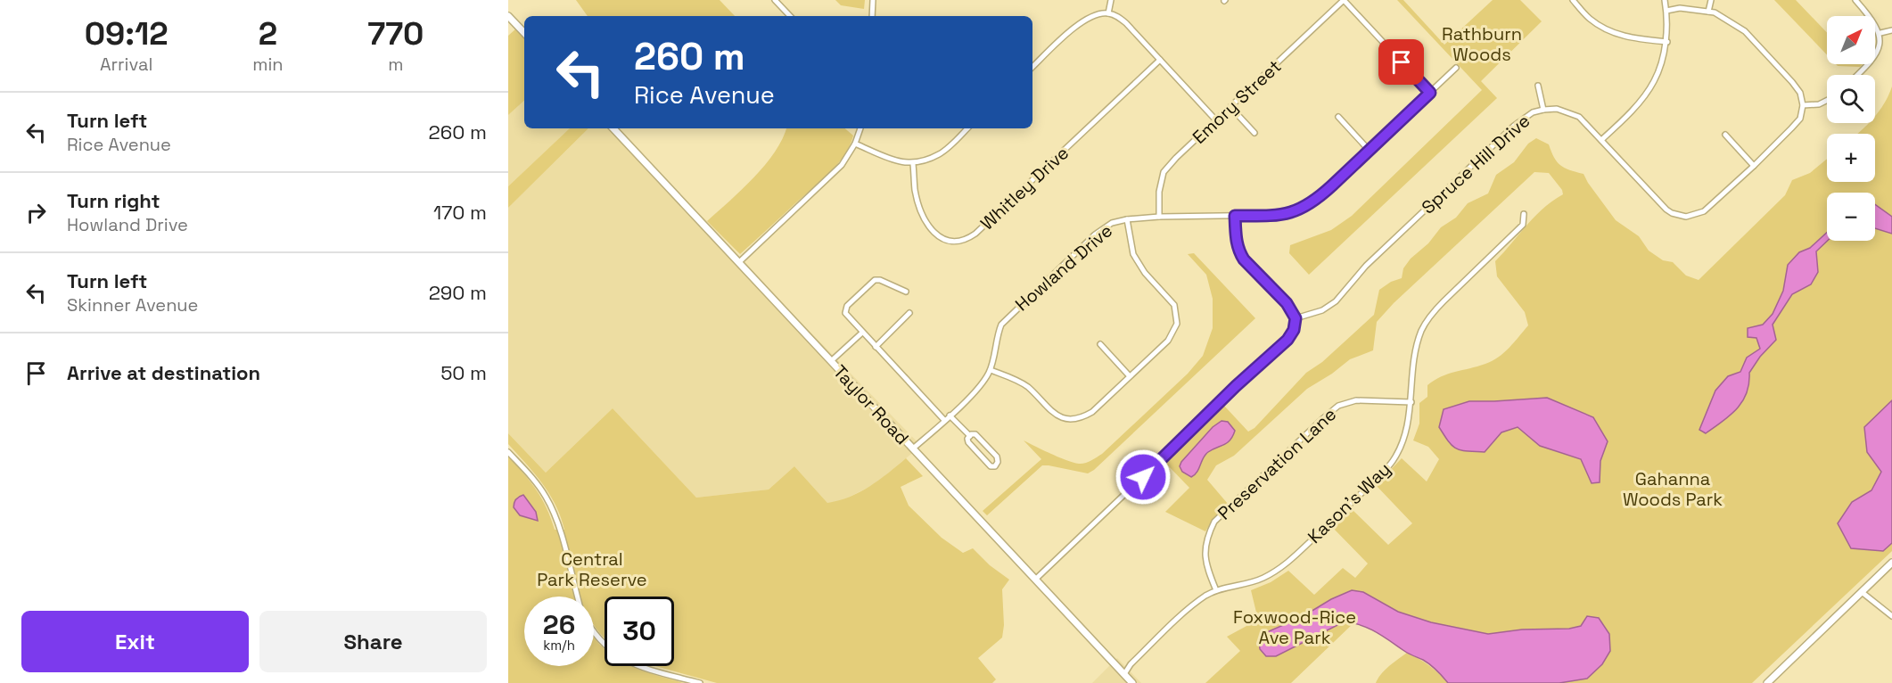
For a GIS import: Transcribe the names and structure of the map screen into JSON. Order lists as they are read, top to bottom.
{
  "streets": {
    "main road": ["Taylor Road"],
    "street": [
      "Emory Street",
      "Spruce Hill Drive",
      "Whitley Drive",
      "Howland Drive",
      "Preservation Lane",
      "Kason's Way"
    ]
  },
  "crossings": [
    ["Emory Street", "Howland Drive"],
    ["Howland Drive", "Taylor Road"],
    ["Taylor Road", "Kason's Way"],
    ["Preservation Lane", "Kason's Way"]
  ],
  "parks": [
    "Rathburn Woods",
    "Gahanna Woods Park",
    "Central Park Reserve",
    "Foxwood-Rice Ave Park"
  ],
  "north": "top right",
  "page": {
    "eta": [
      "09:12",
      "Arrival",
      "2",
      "min",
      "770",
      "m"
    ],
    "map_buttons": ["+", "−"],
    "turn": ["260 m", "Rice Avenue"],
    "list": [
      {
        "name": "Turn left",
        "note": "Rice Avenue",
        "value": "260 m"
      },
      {
        "name": "Turn right",
        "note": "Howland Drive",
        "value": "170 m"
      },
      {
        "name": "Turn left",
        "note": "Skinner Avenue",
        "value": "290 m"
      },
      {
        "name": "Arrive at destination",
        "value": "50 m"
      }
    ],
    "speed": "26 km/h",
    "limit": "30",
    "buttons": ["Exit", "Share"]
  }
}
